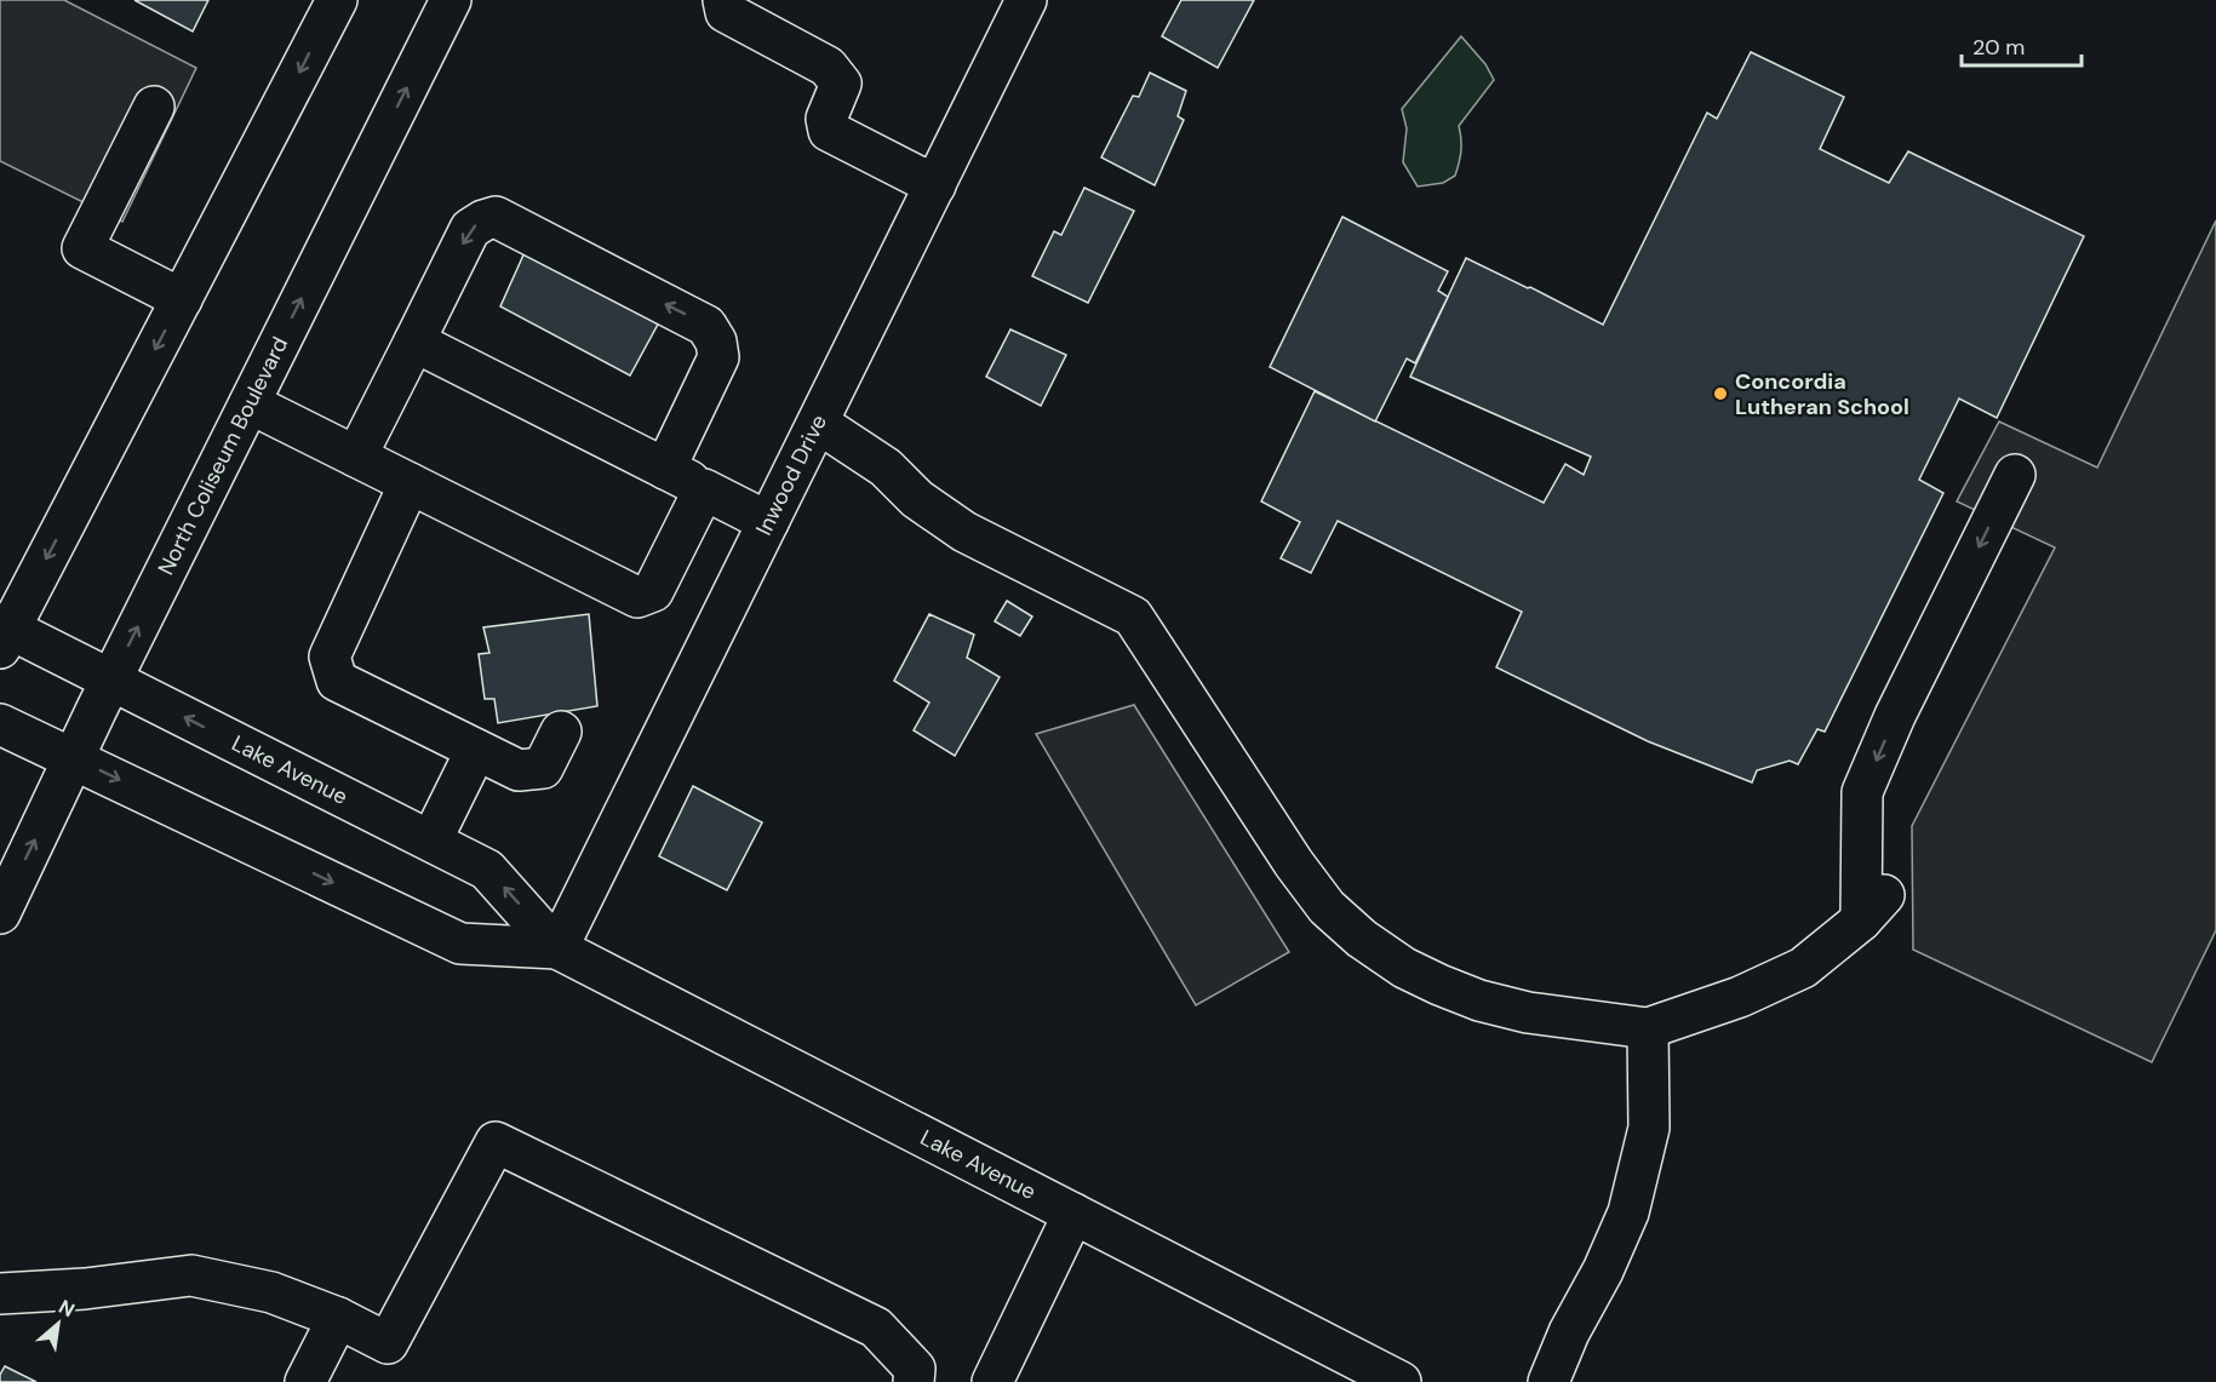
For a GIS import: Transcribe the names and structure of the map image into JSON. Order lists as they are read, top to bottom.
{
  "streets": {
    "main road": ["North Coliseum Boulevard", "Inwood Drive", "Lake Avenue"]
  },
  "crossings": [
    ["North Coliseum Boulevard", "Lake Avenue"],
    ["Inwood Drive", "Lake Avenue"]
  ],
  "places": ["Concordia Lutheran School"],
  "scale_bar": "20 m",
  "north": "top right"
}
